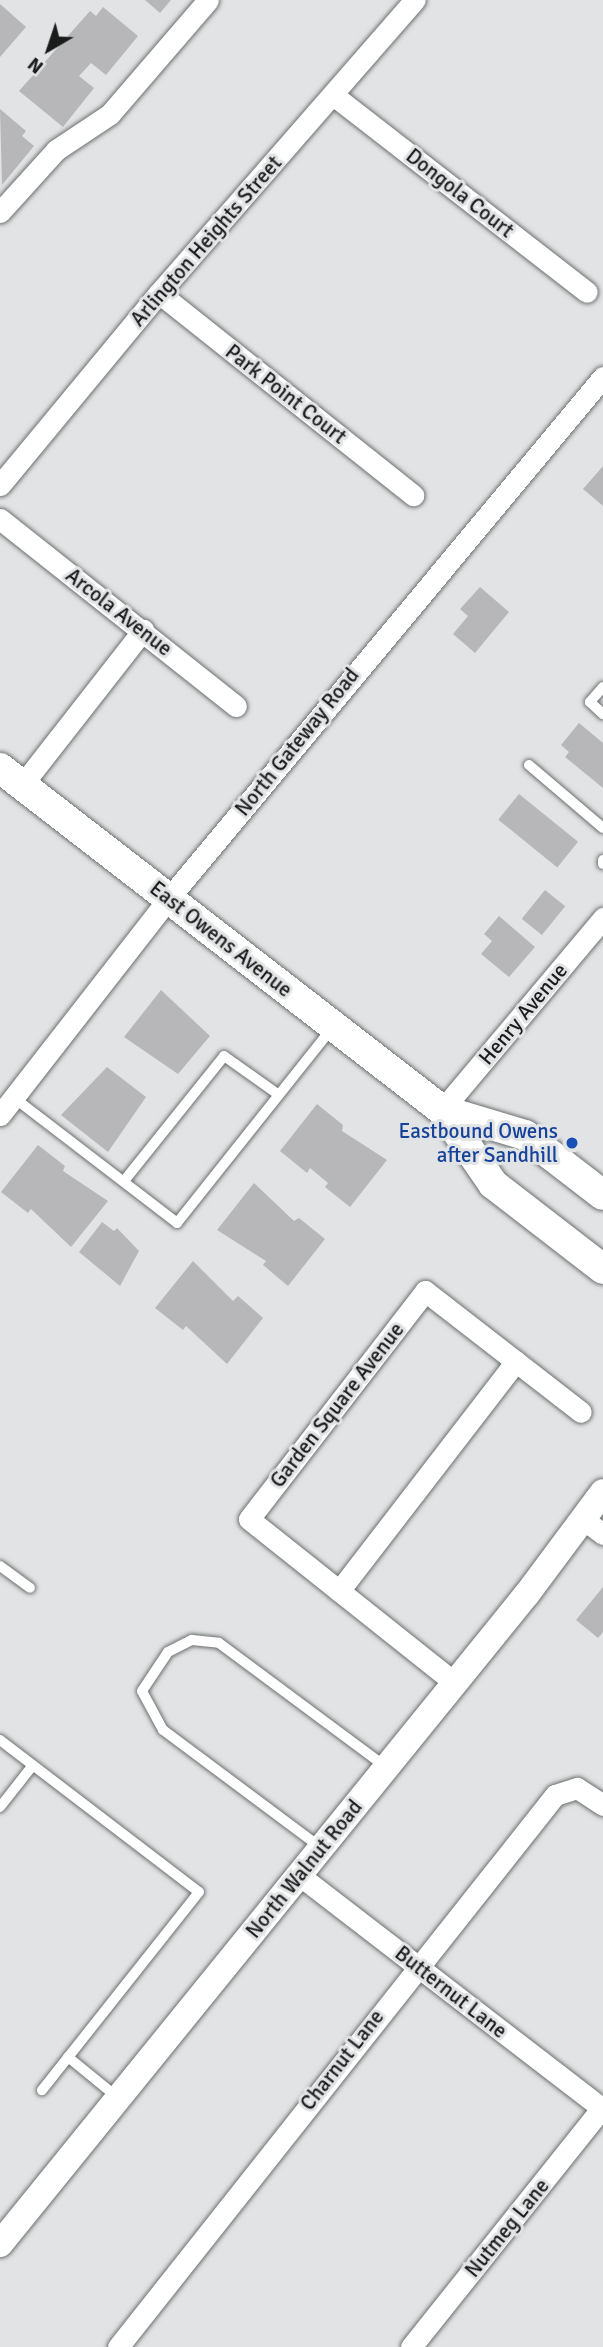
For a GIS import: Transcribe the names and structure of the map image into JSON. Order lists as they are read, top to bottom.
{
  "streets": {
    "main road": ["East Owens Avenue"],
    "street": [
      "Dongola Court",
      "Arlington Heights Street",
      "Park Point Court",
      "Arcola Avenue",
      "North Gateway Road",
      "Henry Avenue",
      "Garden Square Avenue",
      "North Walnut Road",
      "Butternut Lane",
      "Charnut Lane",
      "Nutmeg Lane"
    ]
  },
  "crossings": [
    ["Dongola Court", "Arlington Heights Street"],
    ["Arlington Heights Street", "Park Point Court"],
    ["North Gateway Road", "East Owens Avenue"],
    ["East Owens Avenue", "Henry Avenue"],
    ["Garden Square Avenue", "North Walnut Road"],
    ["North Walnut Road", "Butternut Lane"],
    ["Butternut Lane", "Charnut Lane"],
    ["Butternut Lane", "Nutmeg Lane"]
  ],
  "places": ["Eastbound Owens after Sandhill"],
  "north": "bottom left"
}
